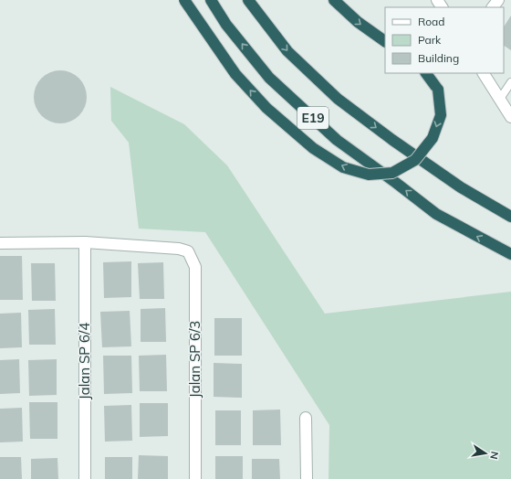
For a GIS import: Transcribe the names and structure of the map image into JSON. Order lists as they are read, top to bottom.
{
  "streets": {
    "highway": ["E19"],
    "street": ["Jalan SP 6/3", "Jalan SP 6/4"]
  },
  "crossings": [
    ["Jalan SP 6/3", "Jalan SP 6/4"]
  ],
  "legend": ["Road", "Park", "Building"],
  "north": "right"
}
